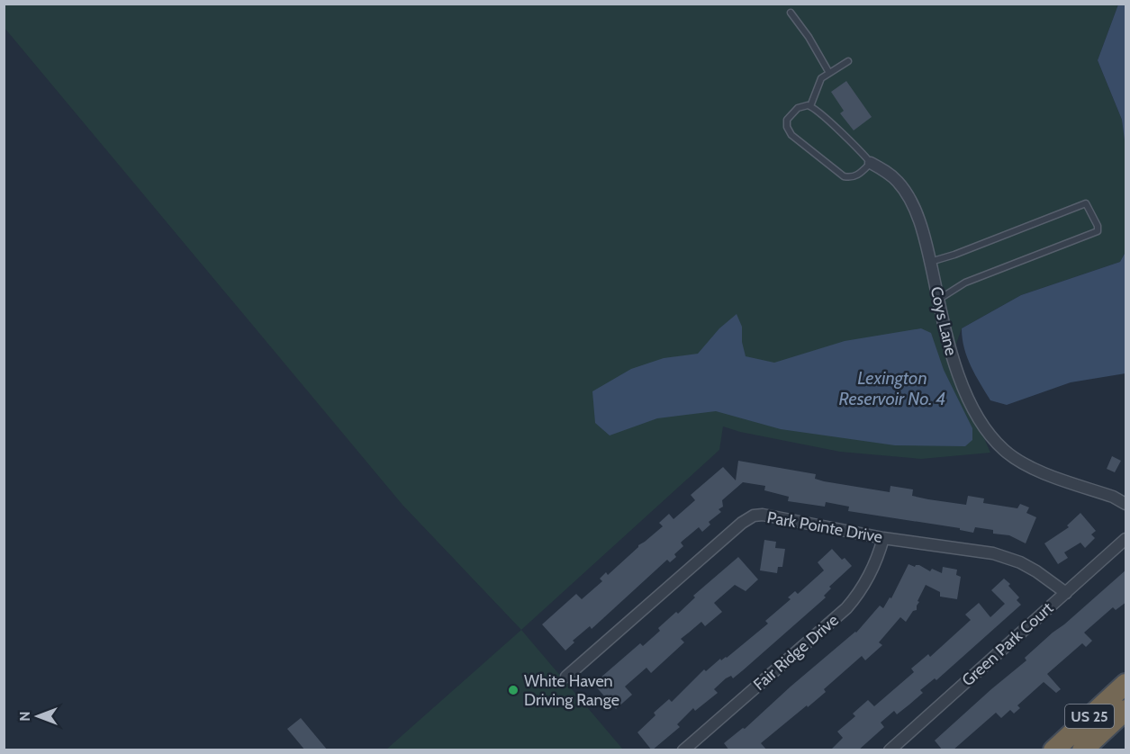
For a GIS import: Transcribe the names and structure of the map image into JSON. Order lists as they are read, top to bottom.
{
  "streets": {
    "highway": ["US 25"],
    "street": [
      "Coys Lane",
      "Park Pointe Drive",
      "Green Park Court",
      "Fair Ridge Drive"
    ]
  },
  "crossings": [
    ["Park Pointe Drive", "Green Park Court"],
    ["Park Pointe Drive", "Fair Ridge Drive"]
  ],
  "water": ["Lexington Reservoir No. 4"],
  "places": ["White Haven Driving Range"],
  "north": "left"
}
